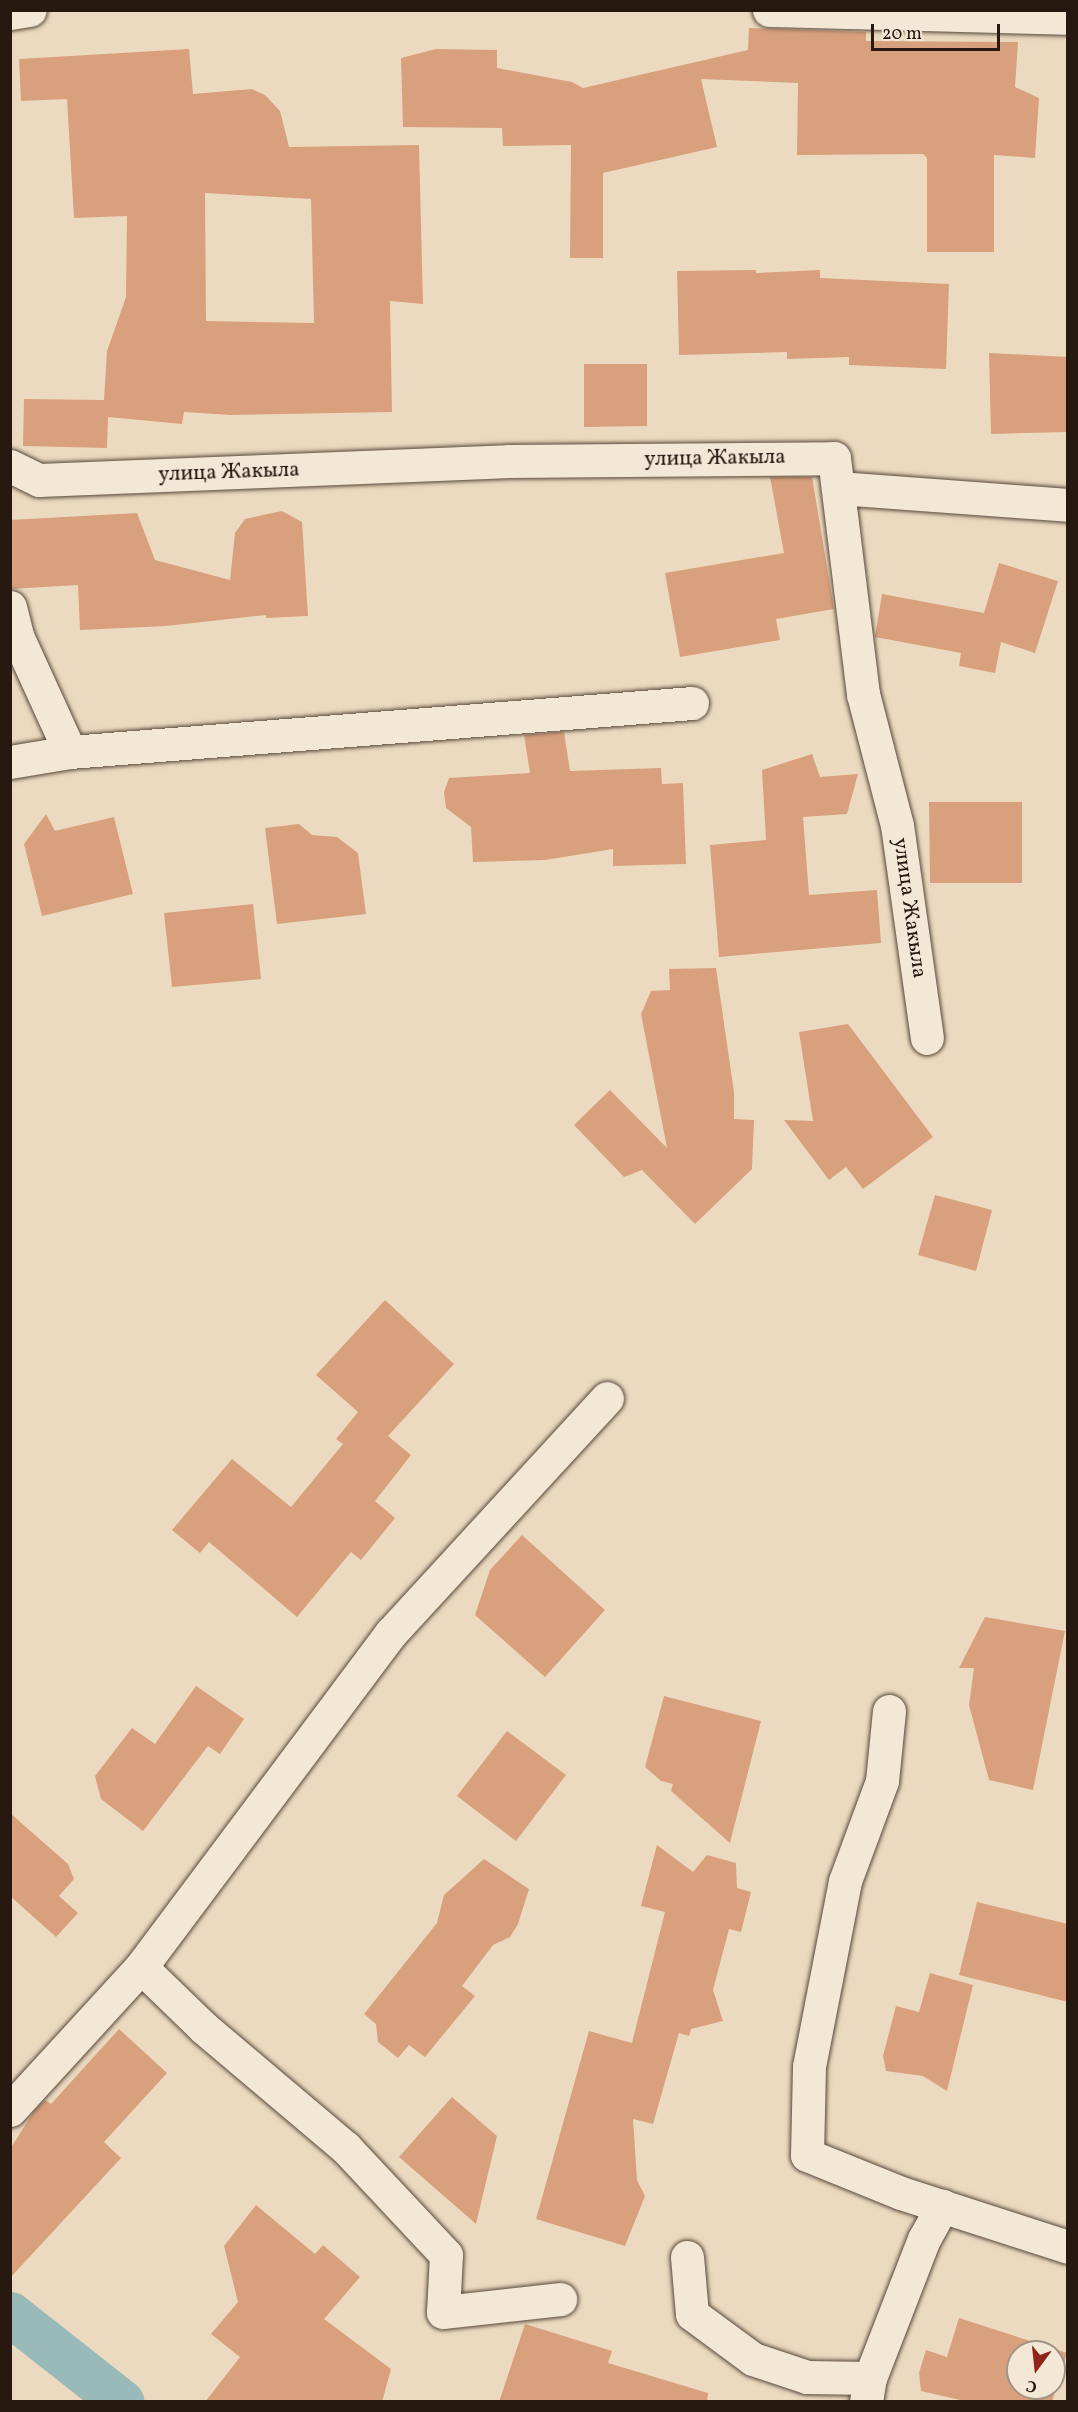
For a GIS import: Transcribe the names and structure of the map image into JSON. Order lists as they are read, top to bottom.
{
  "streets": {
    "street": ["улица Жакыла"]
  },
  "scale_bar": "20 m",
  "north": "bottom"
}
